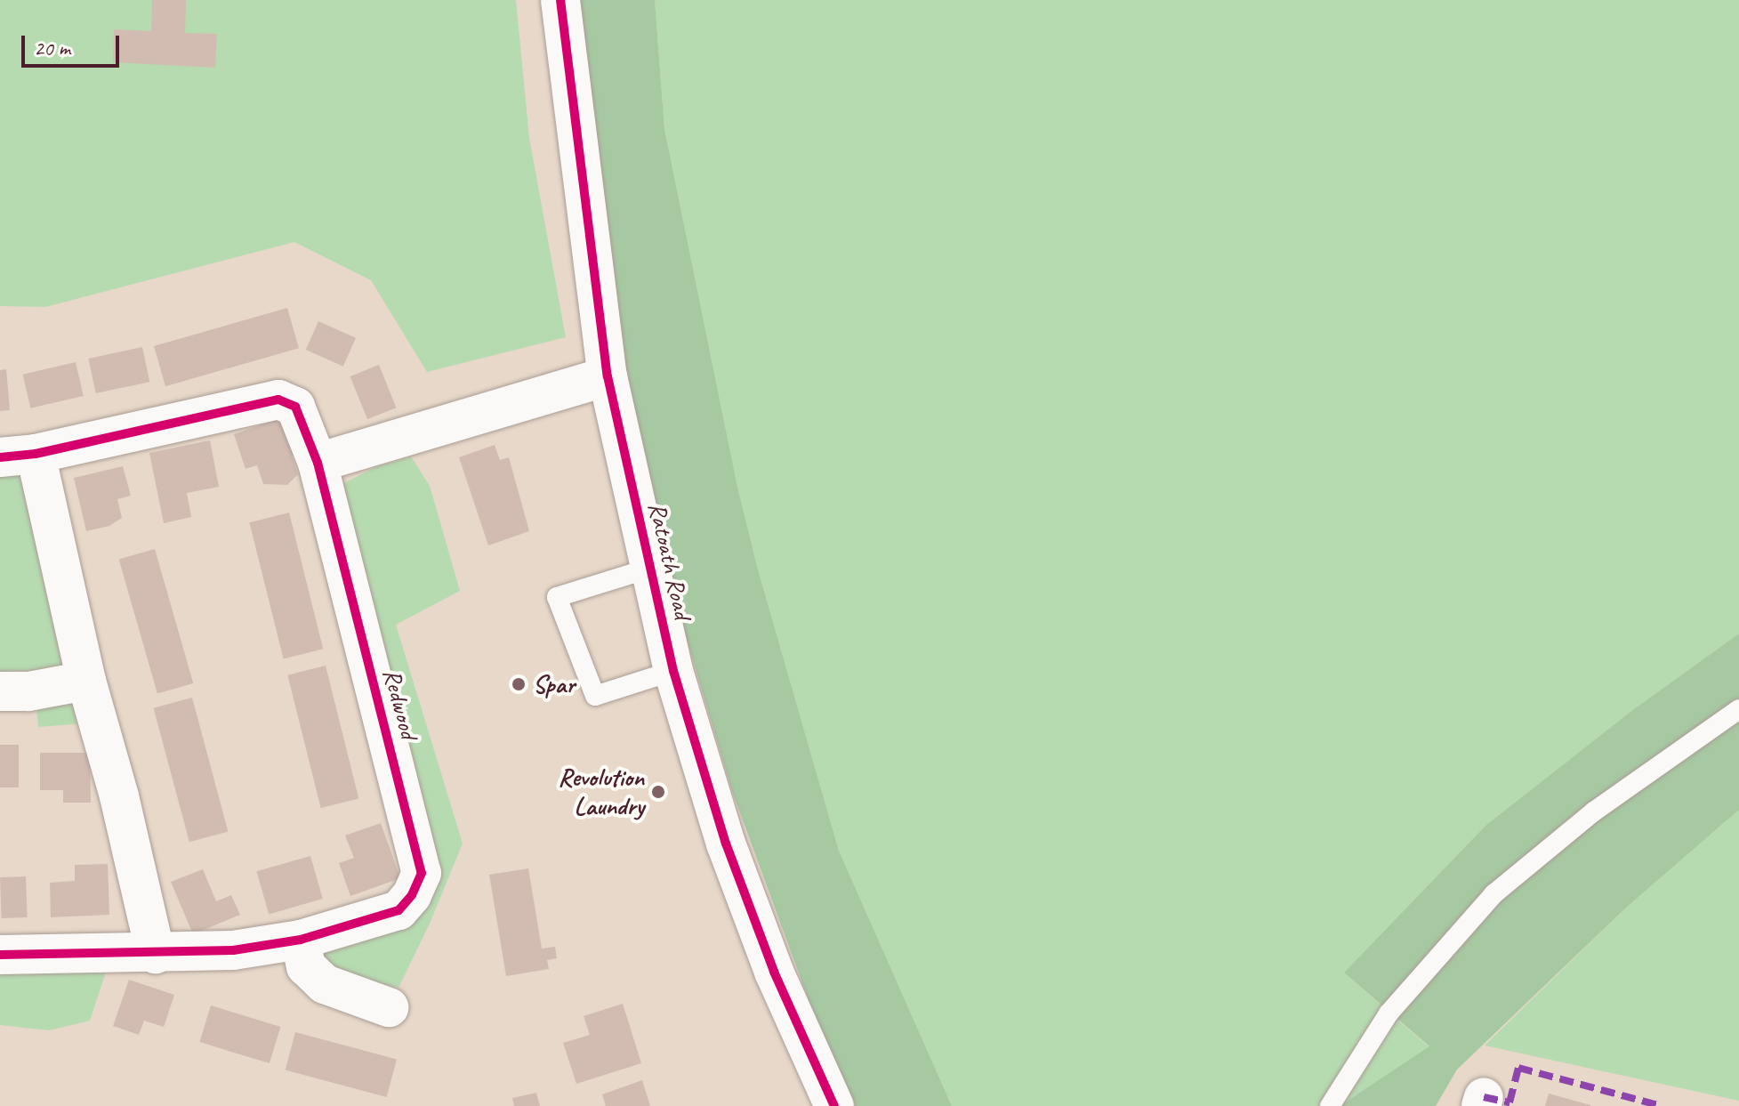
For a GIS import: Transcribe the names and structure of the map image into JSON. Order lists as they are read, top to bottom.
{
  "streets": {
    "street": ["Ratoath Road", "Redwood"]
  },
  "places": ["Spar", "Revolution Laundry"],
  "scale_bar": "20 m"
}
